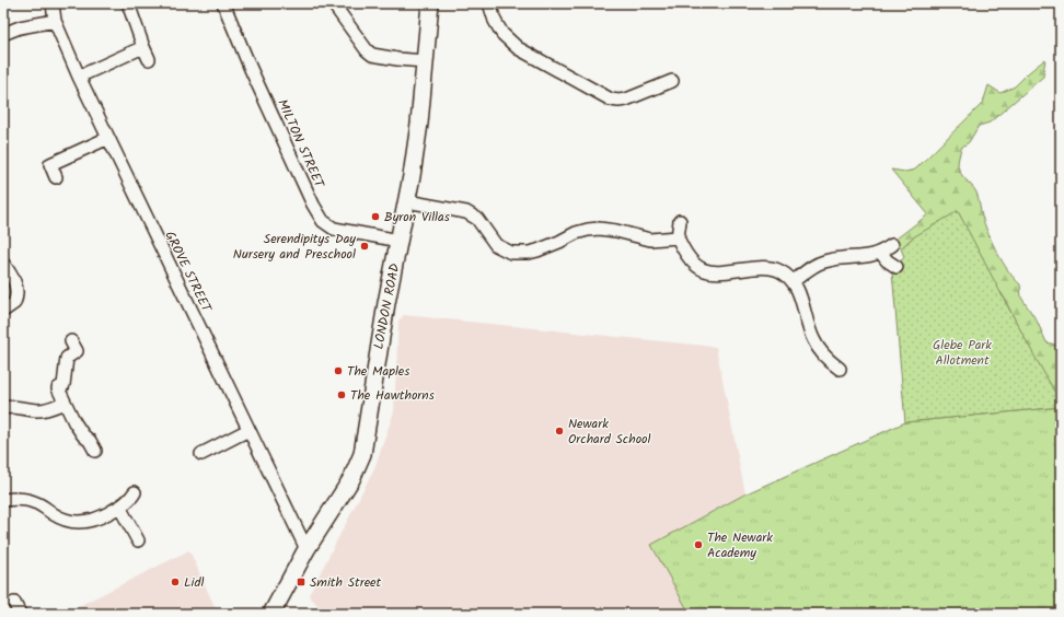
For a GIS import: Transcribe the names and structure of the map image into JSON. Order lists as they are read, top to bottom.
{
  "streets": {
    "main road": ["LONDON ROAD"],
    "street": ["MILTON STREET", "GROVE STREET"]
  },
  "crossings": [
    ["MILTON STREET", "LONDON ROAD"],
    ["GROVE STREET", "LONDON ROAD"]
  ],
  "parks": ["Glebe Park Allotment"],
  "places": {
    "other": [
      "Byron Villas",
      "Serendipitys Day Nursery and Preschool",
      "The Maples",
      "The Hawthorns",
      "Newark Orchard School",
      "The Newark Academy",
      "Lidl"
    ],
    "transit": ["Smith Street"]
  }
}
